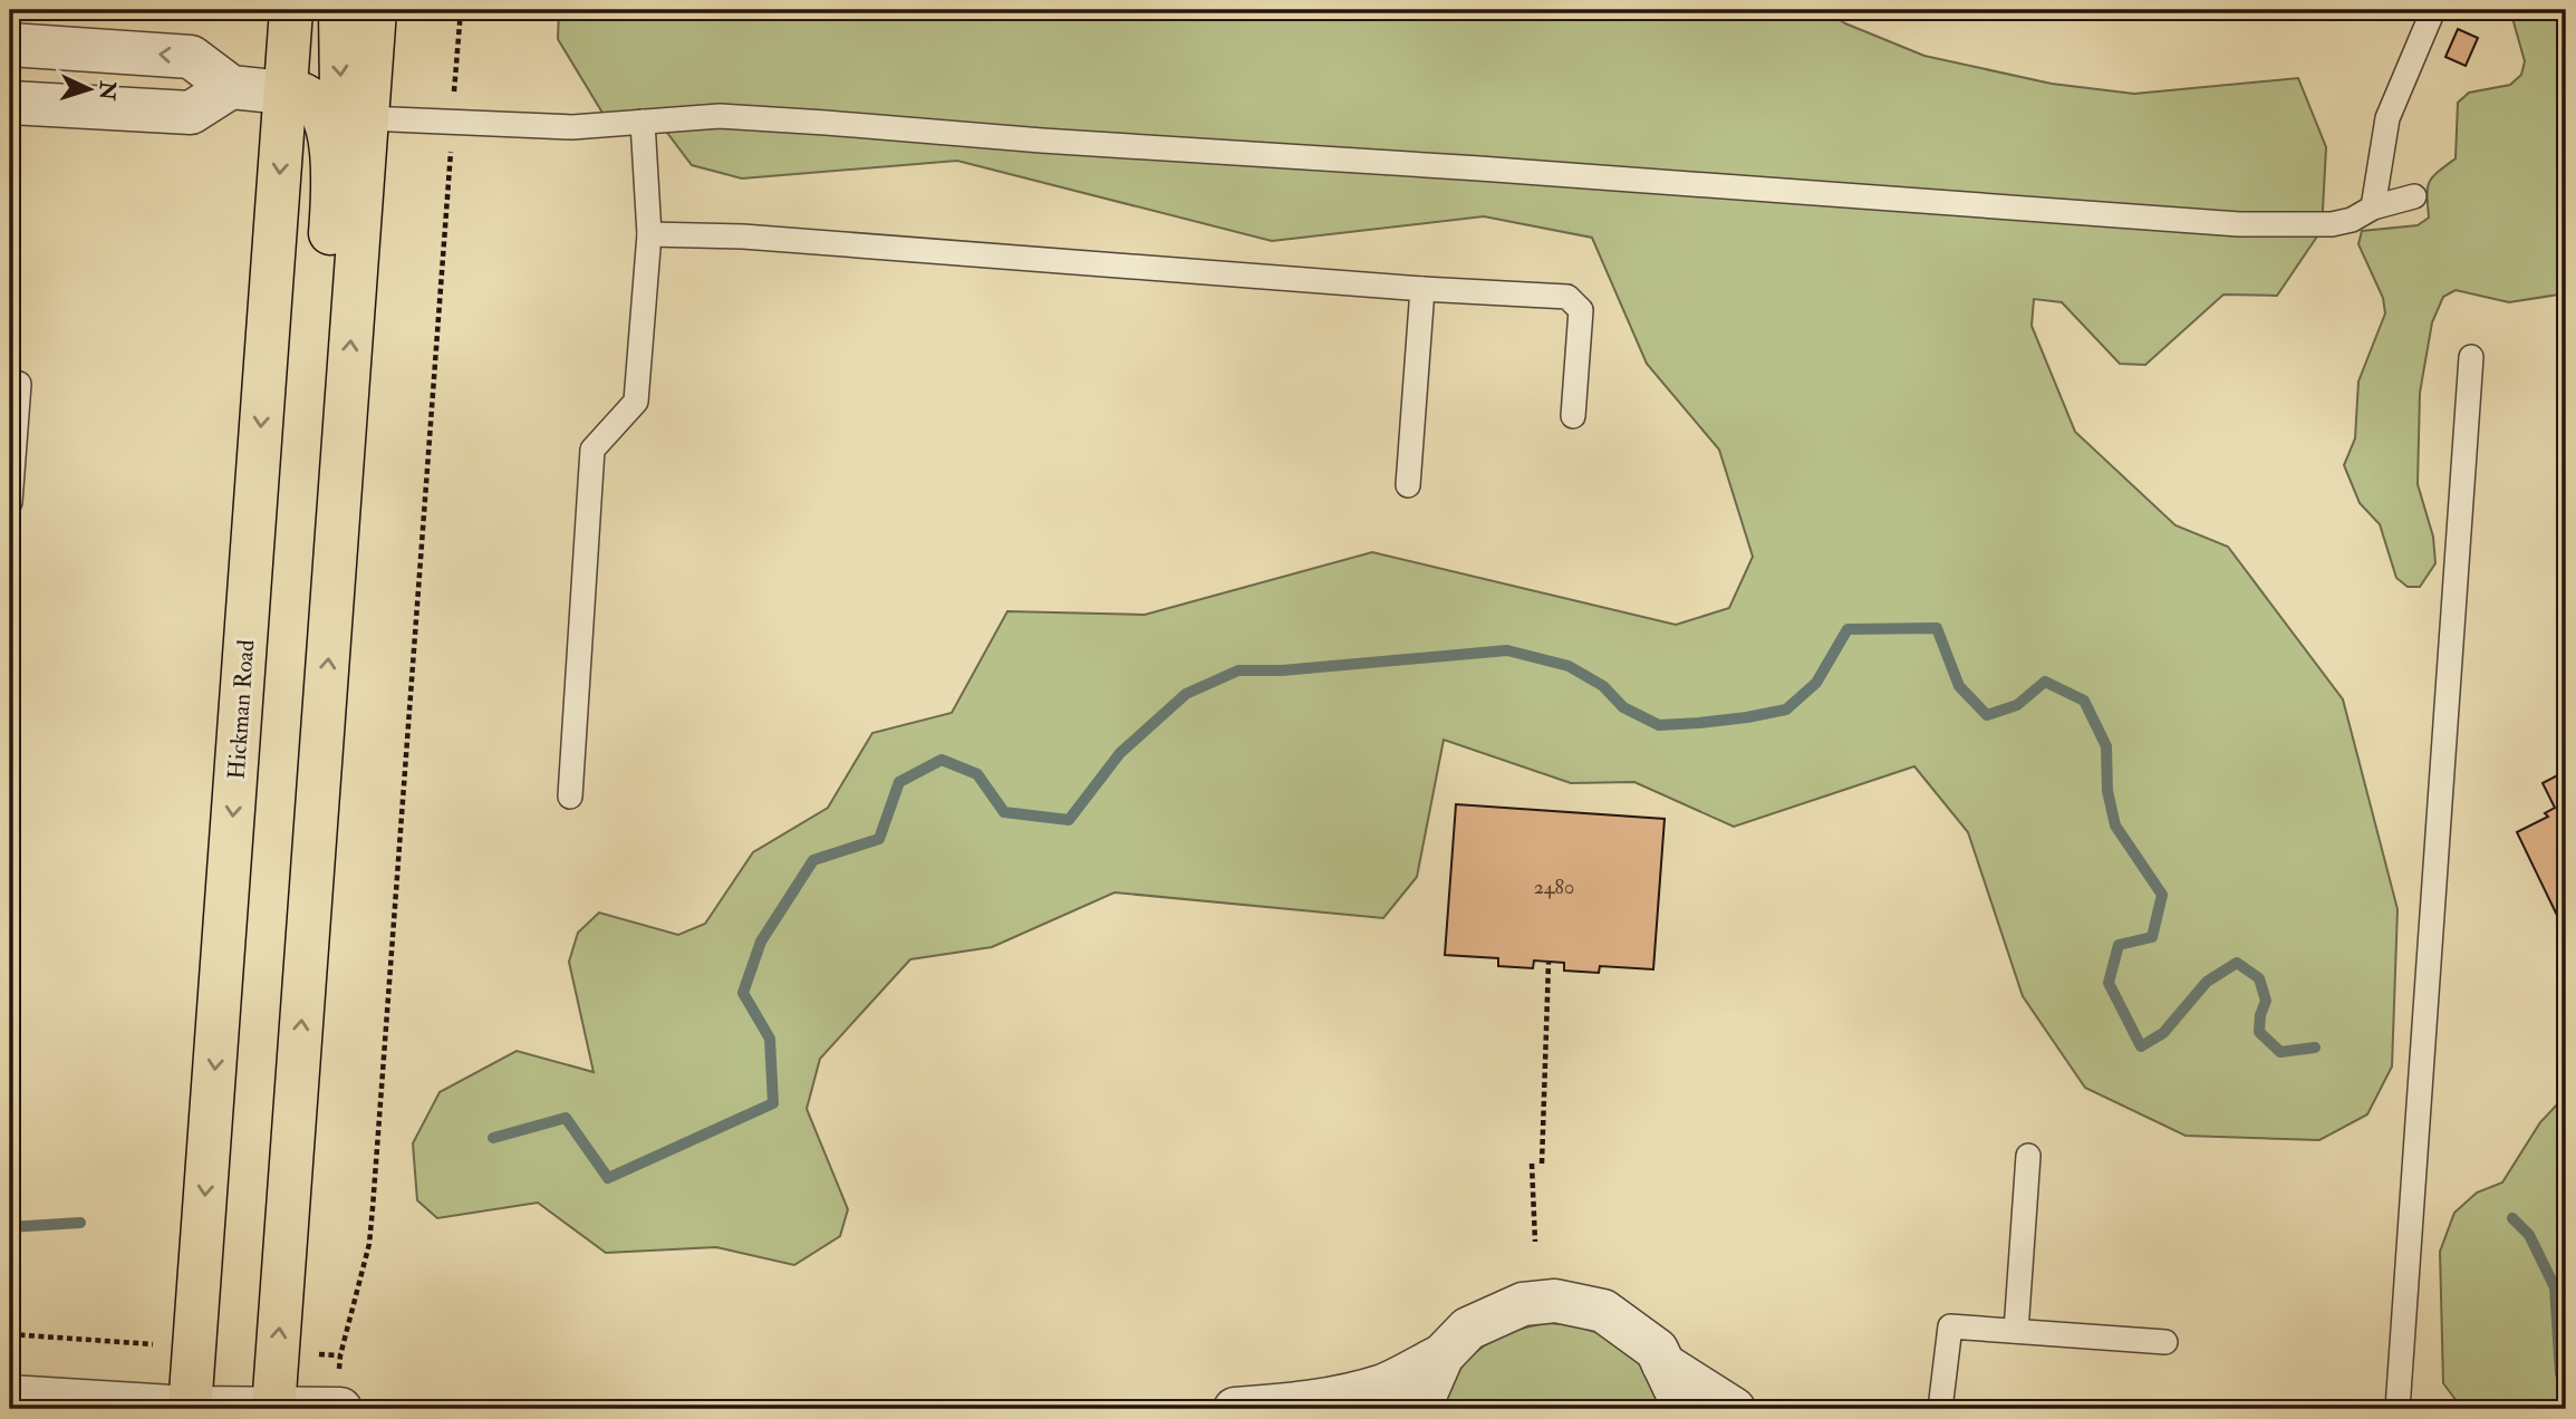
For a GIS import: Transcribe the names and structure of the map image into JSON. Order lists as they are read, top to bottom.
{
  "streets": {
    "highway": ["Hickman Road"]
  },
  "house_numbers": ["2480"],
  "north": "right"
}
